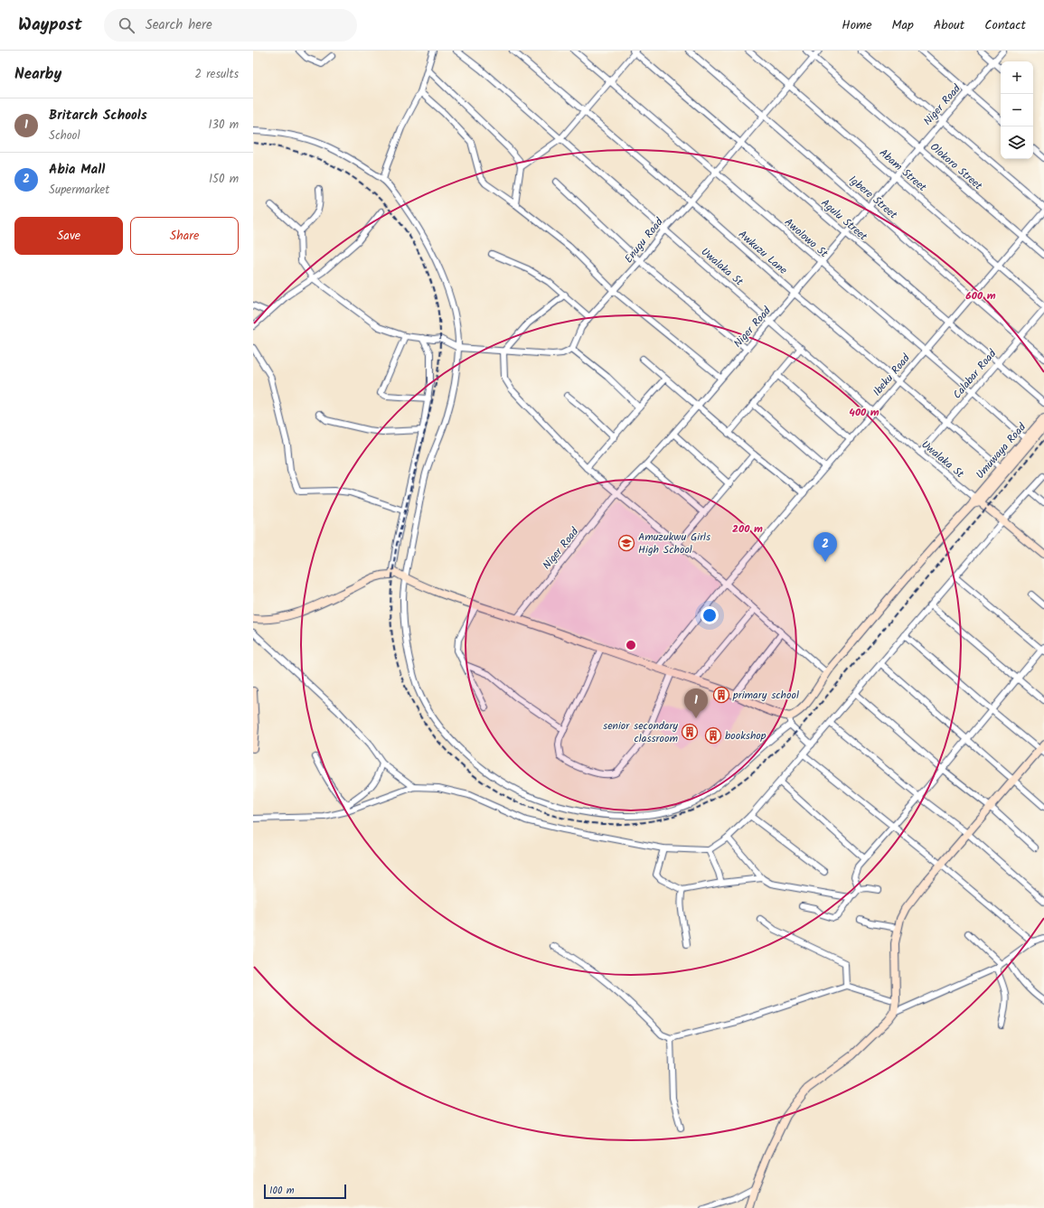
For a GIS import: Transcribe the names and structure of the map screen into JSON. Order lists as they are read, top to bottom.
{
  "streets": {
    "street": [
      "Niger Road",
      "Olokoro Street",
      "Abam Street",
      "Igbere Street",
      "Agulu Street",
      "Awolowo St",
      "Enugu Road",
      "Awkuzu Lane",
      "Uwalaka St",
      "Calabar Road",
      "Ibeku Road",
      "Umuwaya Road"
    ]
  },
  "crossings": [
    ["Niger Road", "Olokoro Street"],
    ["Niger Road", "Abam Street"],
    ["Niger Road", "Igbere Street"],
    ["Niger Road", "Agulu Street"],
    ["Niger Road", "Awolowo St"],
    ["Niger Road", "Awkuzu Lane"],
    ["Niger Road", "Uwalaka St"],
    ["Olokoro Street", "Enugu Road"],
    ["Olokoro Street", "Ibeku Road"],
    ["Abam Street", "Enugu Road"],
    ["Abam Street", "Ibeku Road"],
    ["Igbere Street", "Enugu Road"],
    ["Igbere Street", "Calabar Road"],
    ["Igbere Street", "Ibeku Road"],
    ["Agulu Street", "Enugu Road"],
    ["Agulu Street", "Calabar Road"],
    ["Agulu Street", "Ibeku Road"],
    ["Awolowo St", "Enugu Road"],
    ["Awolowo St", "Calabar Road"],
    ["Awolowo St", "Ibeku Road"],
    ["Awolowo St", "Umuwaya Road"],
    ["Enugu Road", "Awkuzu Lane"],
    ["Enugu Road", "Uwalaka St"],
    ["Awkuzu Lane", "Calabar Road"],
    ["Awkuzu Lane", "Ibeku Road"],
    ["Awkuzu Lane", "Umuwaya Road"],
    ["Uwalaka St", "Calabar Road"],
    ["Uwalaka St", "Ibeku Road"],
    ["Uwalaka St", "Umuwaya Road"]
  ],
  "places": {
    "school or university": ["Amuzukwu Girls High School"],
    "building": ["primary school", "senior secondary classroom", "bookshop"]
  },
  "scale_bar": "100 m",
  "page": {
    "header": "Waypost",
    "search": "Search here",
    "nav": [
      "Home",
      "Map",
      "About",
      "Contact"
    ],
    "heading": ["Nearby", "2 results"],
    "map_buttons": ["+", "−"],
    "list": [
      {
        "mark": "1",
        "name": "Britarch Schools",
        "note": "School",
        "value": "130 m"
      },
      {
        "mark": "2",
        "name": "Abia Mall",
        "note": "Supermarket",
        "value": "150 m"
      }
    ],
    "buttons": ["Save", "Share"],
    "pins": ["2", "1"],
    "scale": "100 m"
  },
  "rings": ["600 m", "400 m", "200 m"]
}
